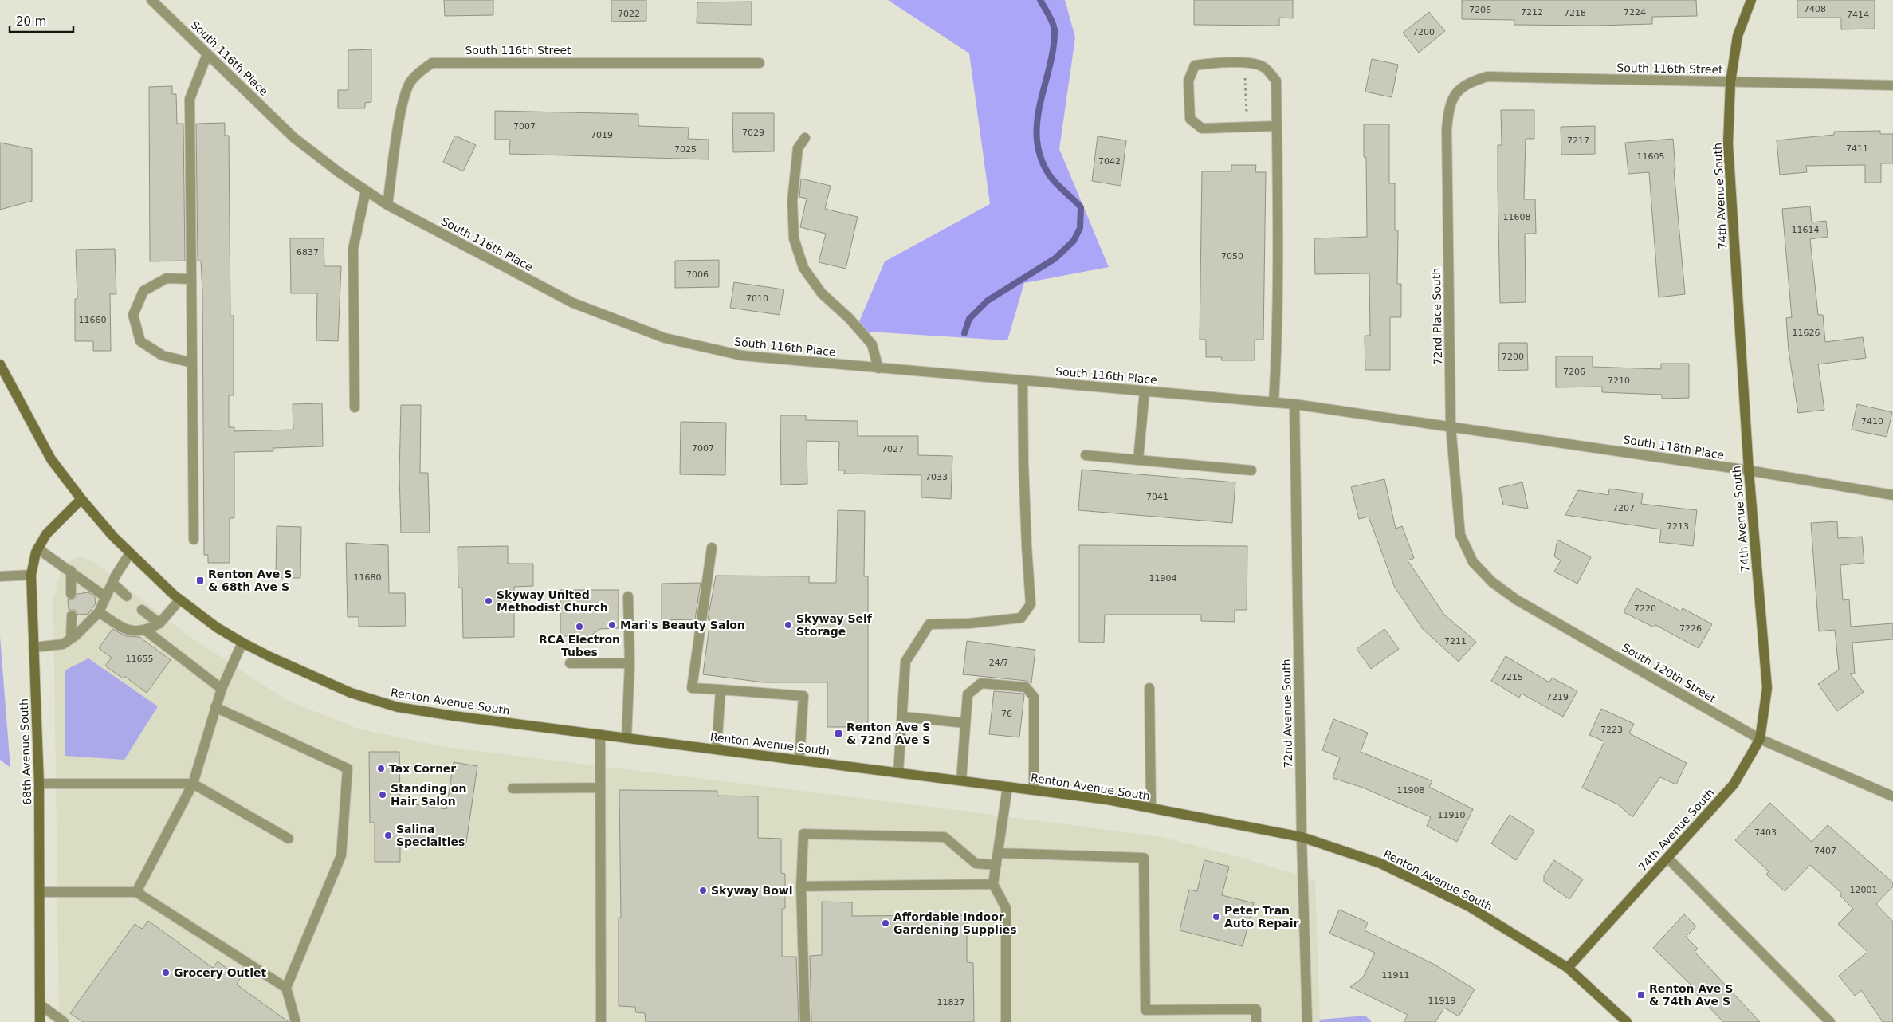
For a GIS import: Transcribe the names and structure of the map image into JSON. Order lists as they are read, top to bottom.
{
  "streets": {
    "main road": ["74th Avenue South", "Renton Avenue South", "68th Avenue South"],
    "street": [
      "South 116th Street",
      "South 116th Place",
      "72nd Place South",
      "South 118th Place",
      "South 120th Street",
      "72nd Avenue South"
    ]
  },
  "crossings": [
    ["South 116th Street", "South 116th Place"],
    ["South 116th Street", "74th Avenue South"],
    ["South 116th Street", "72nd Place South"],
    ["South 116th Place", "72nd Place South"],
    ["South 116th Place", "South 118th Place"],
    ["South 116th Place", "72nd Avenue South"],
    ["74th Avenue South", "South 118th Place"],
    ["74th Avenue South", "South 120th Street"],
    ["74th Avenue South", "Renton Avenue South"],
    ["72nd Place South", "South 118th Place"],
    ["72nd Place South", "South 120th Street"],
    ["Renton Avenue South", "72nd Avenue South"],
    ["Renton Avenue South", "68th Avenue South"]
  ],
  "places": {
    "transit": ["Renton Ave S & 68th Ave S", "Renton Ave S & 72nd Ave S", "Renton Ave S & 74th Ave S"],
    "other": [
      "Skyway United Methodist Church",
      "Mari's Beauty Salon",
      "Skyway Self Storage",
      "RCA Electron Tubes",
      "Tax Corner",
      "Standing on Hair Salon",
      "Salina Specialties",
      "Skyway Bowl",
      "Peter Tran Auto Repair",
      "Affordable Indoor Gardening Supplies",
      "Grocery Outlet"
    ]
  },
  "house_numbers": [
    "7408",
    "7206",
    "7212",
    "7224",
    "7218",
    "7022",
    "7414",
    "7200",
    "7007",
    "7029",
    "7019",
    "7217",
    "7411",
    "7025",
    "11605",
    "7042",
    "11608",
    "11614",
    "6837",
    "7050",
    "7006",
    "7010",
    "11660",
    "11626",
    "7200",
    "7206",
    "7210",
    "7410",
    "7007",
    "7027",
    "7033",
    "7041",
    "7207",
    "7213",
    "11680",
    "11904",
    "7220",
    "7226",
    "7211",
    "11655",
    "24/7",
    "7215",
    "7219",
    "76",
    "7223",
    "11908",
    "11910",
    "7403",
    "7407",
    "12001",
    "11911",
    "11919",
    "11827"
  ],
  "scale_bar": "20 m"
}
